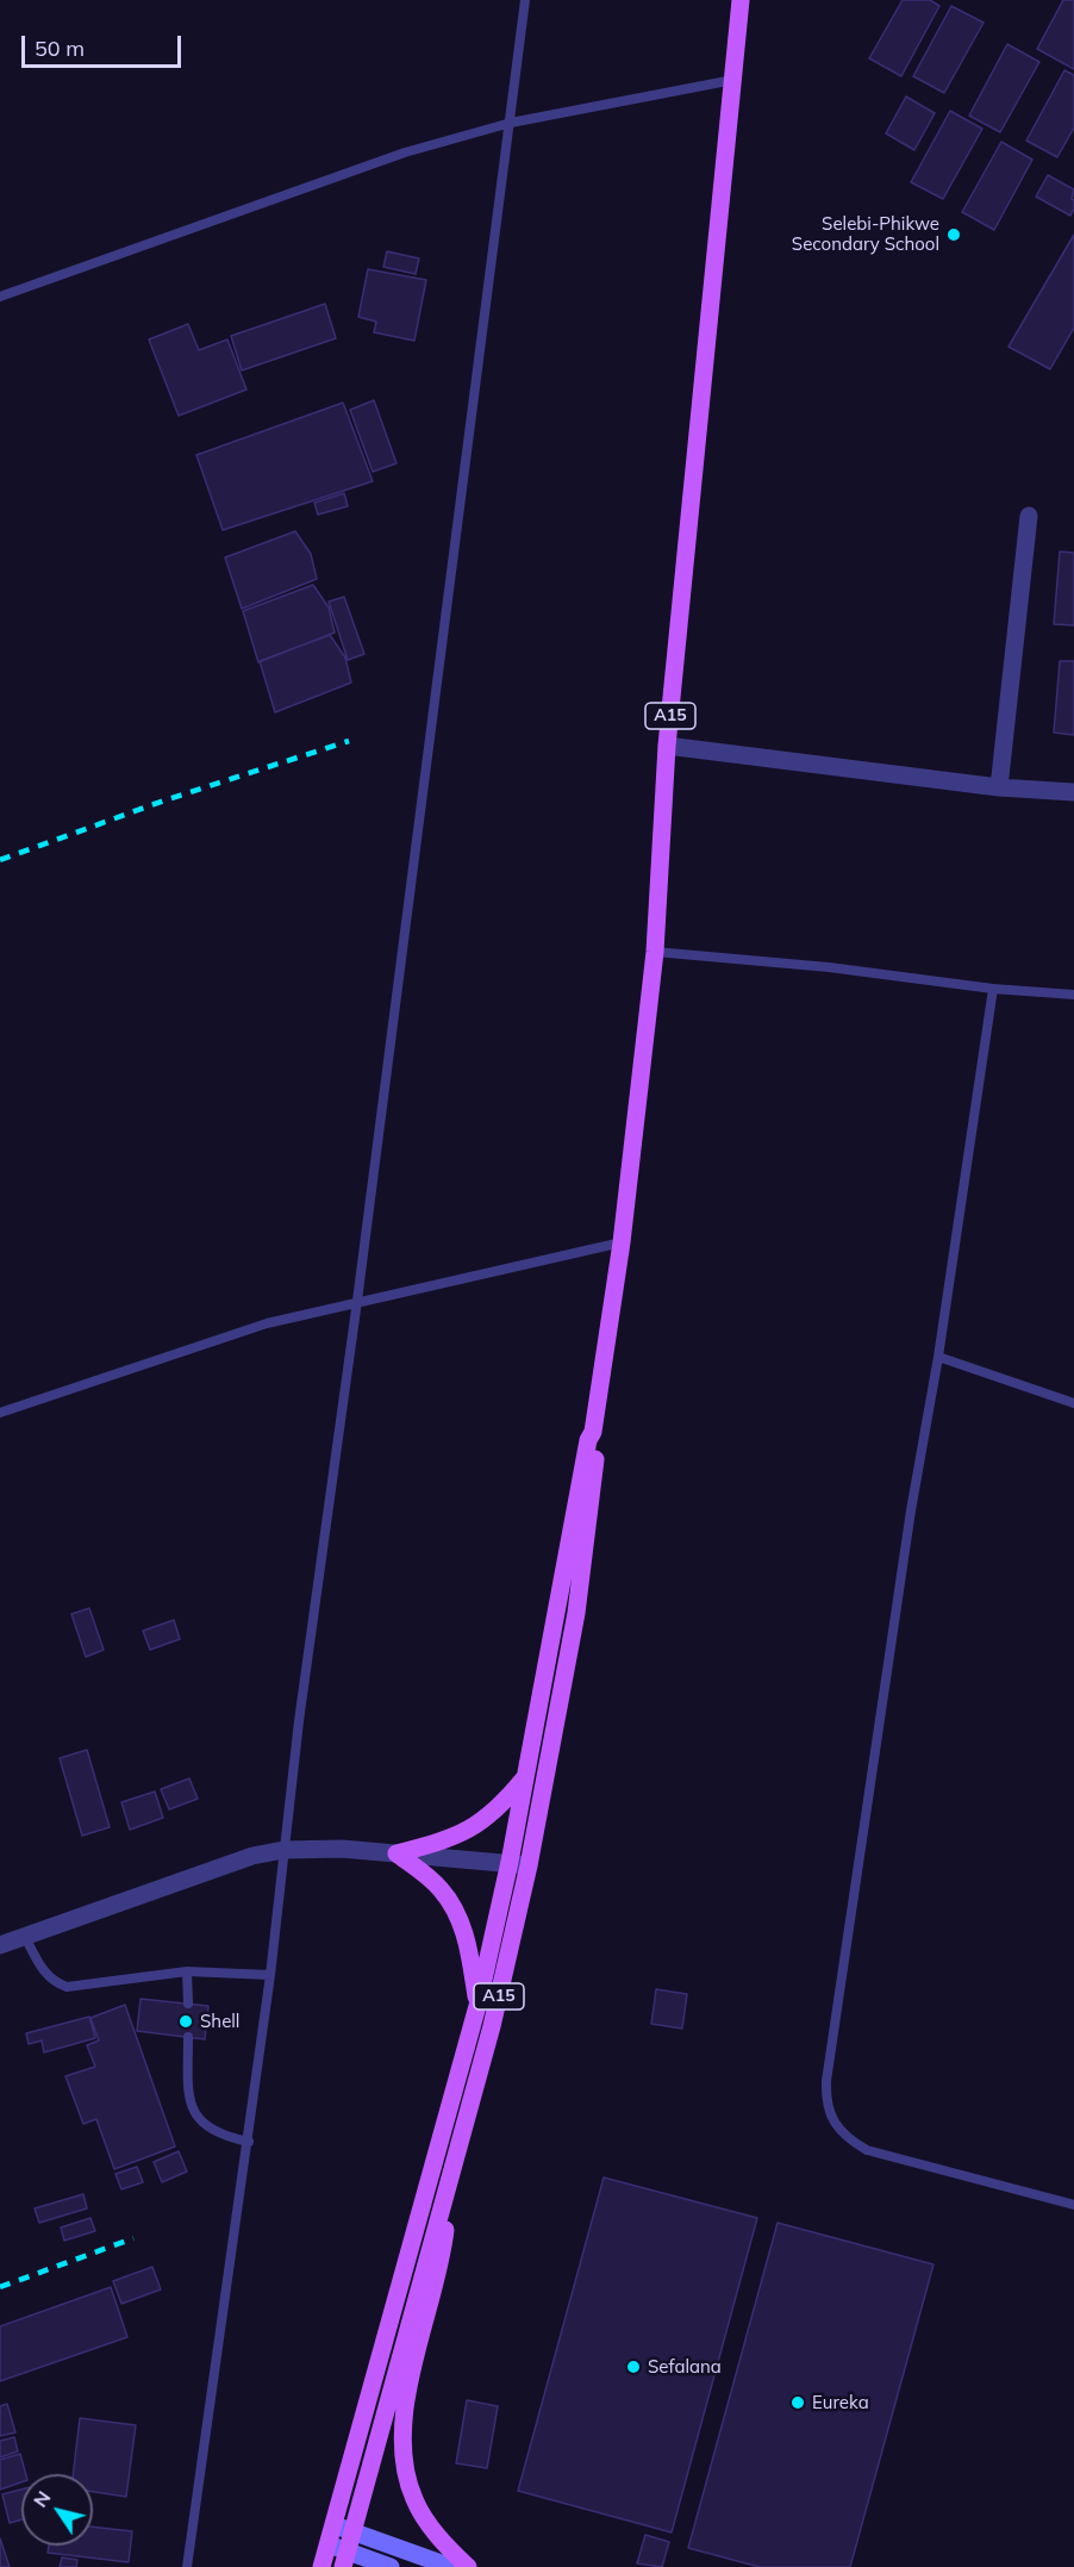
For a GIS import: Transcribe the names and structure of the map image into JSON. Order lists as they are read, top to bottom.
{
  "streets": {
    "main road": ["A15"]
  },
  "places": [
    "Selebi-Phikwe Secondary School",
    "Shell",
    "Sefalana",
    "Eureka"
  ],
  "scale_bar": "50 m",
  "north": "top left"
}
